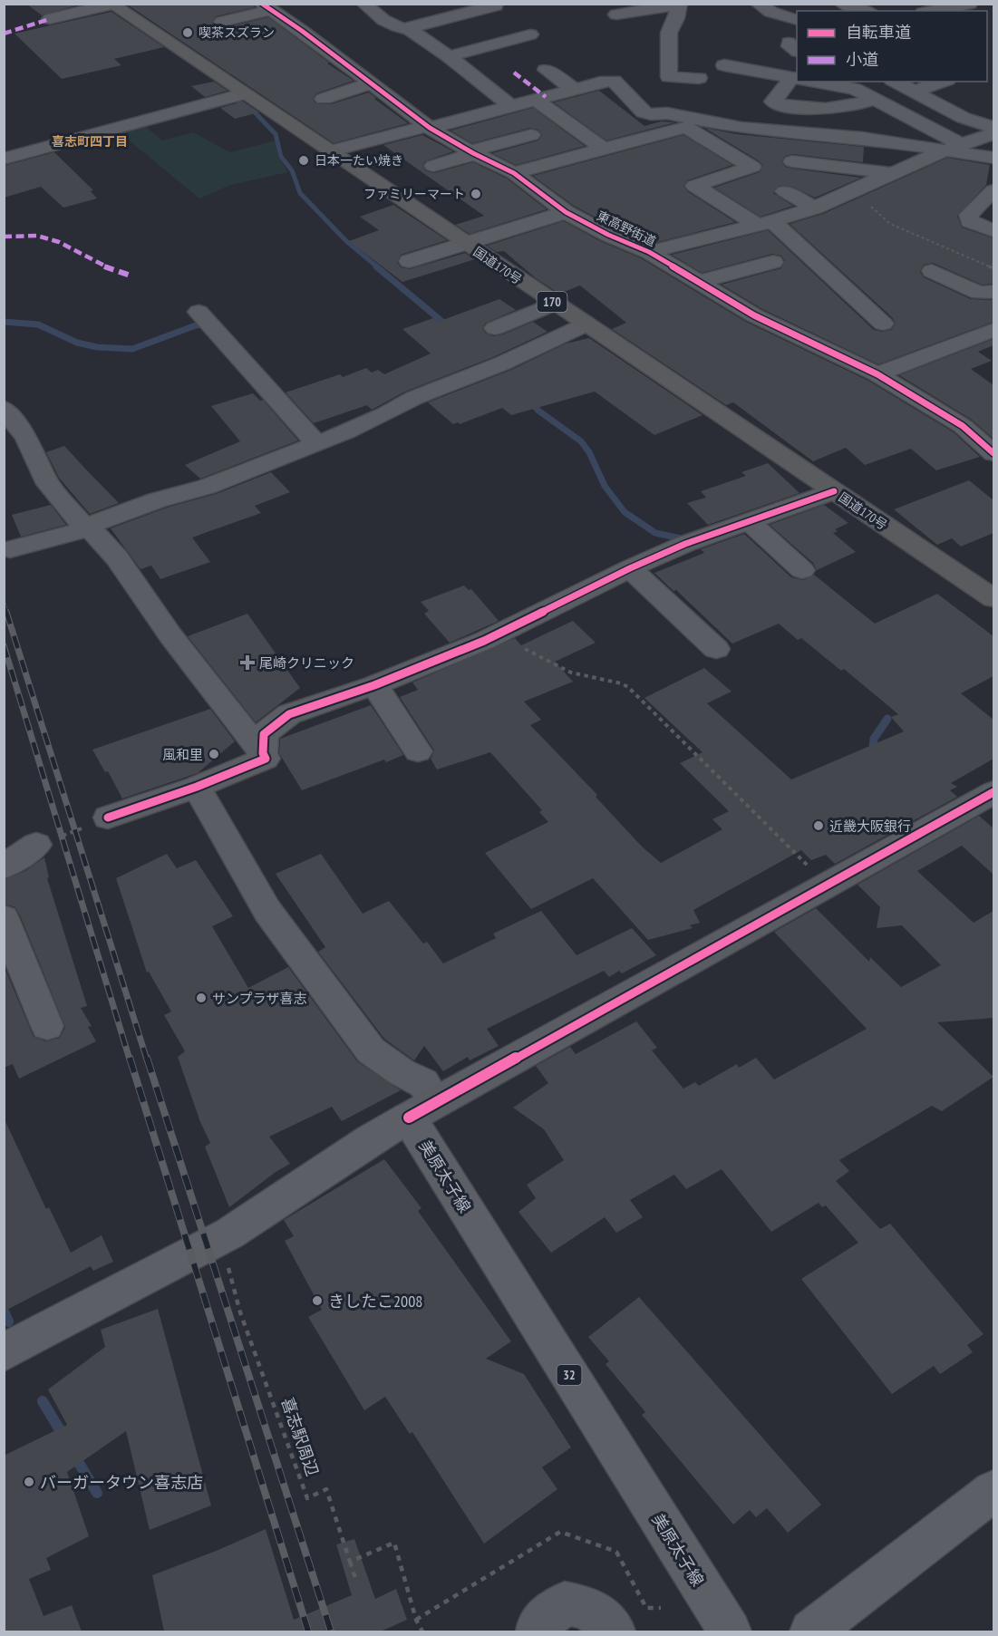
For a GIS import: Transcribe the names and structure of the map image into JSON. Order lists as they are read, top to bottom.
{
  "streets": {
    "highway": ["国道170号", "170"],
    "main road": ["美原太子線", "32"],
    "street": ["東高野街道"],
    "path": ["喜志駅周辺"]
  },
  "districts": ["喜志町四丁目"],
  "places": {
    "other": [
      "喫茶スズラン",
      "日本一たい焼き",
      "ファミリーマート",
      "風和里",
      "近畿大阪銀行",
      "サンプラザ喜志",
      "きしたこ2008",
      "バーガータウン喜志店"
    ],
    "health": ["尾崎クリニック"]
  },
  "legend": ["自転車道", "小道"]
}
